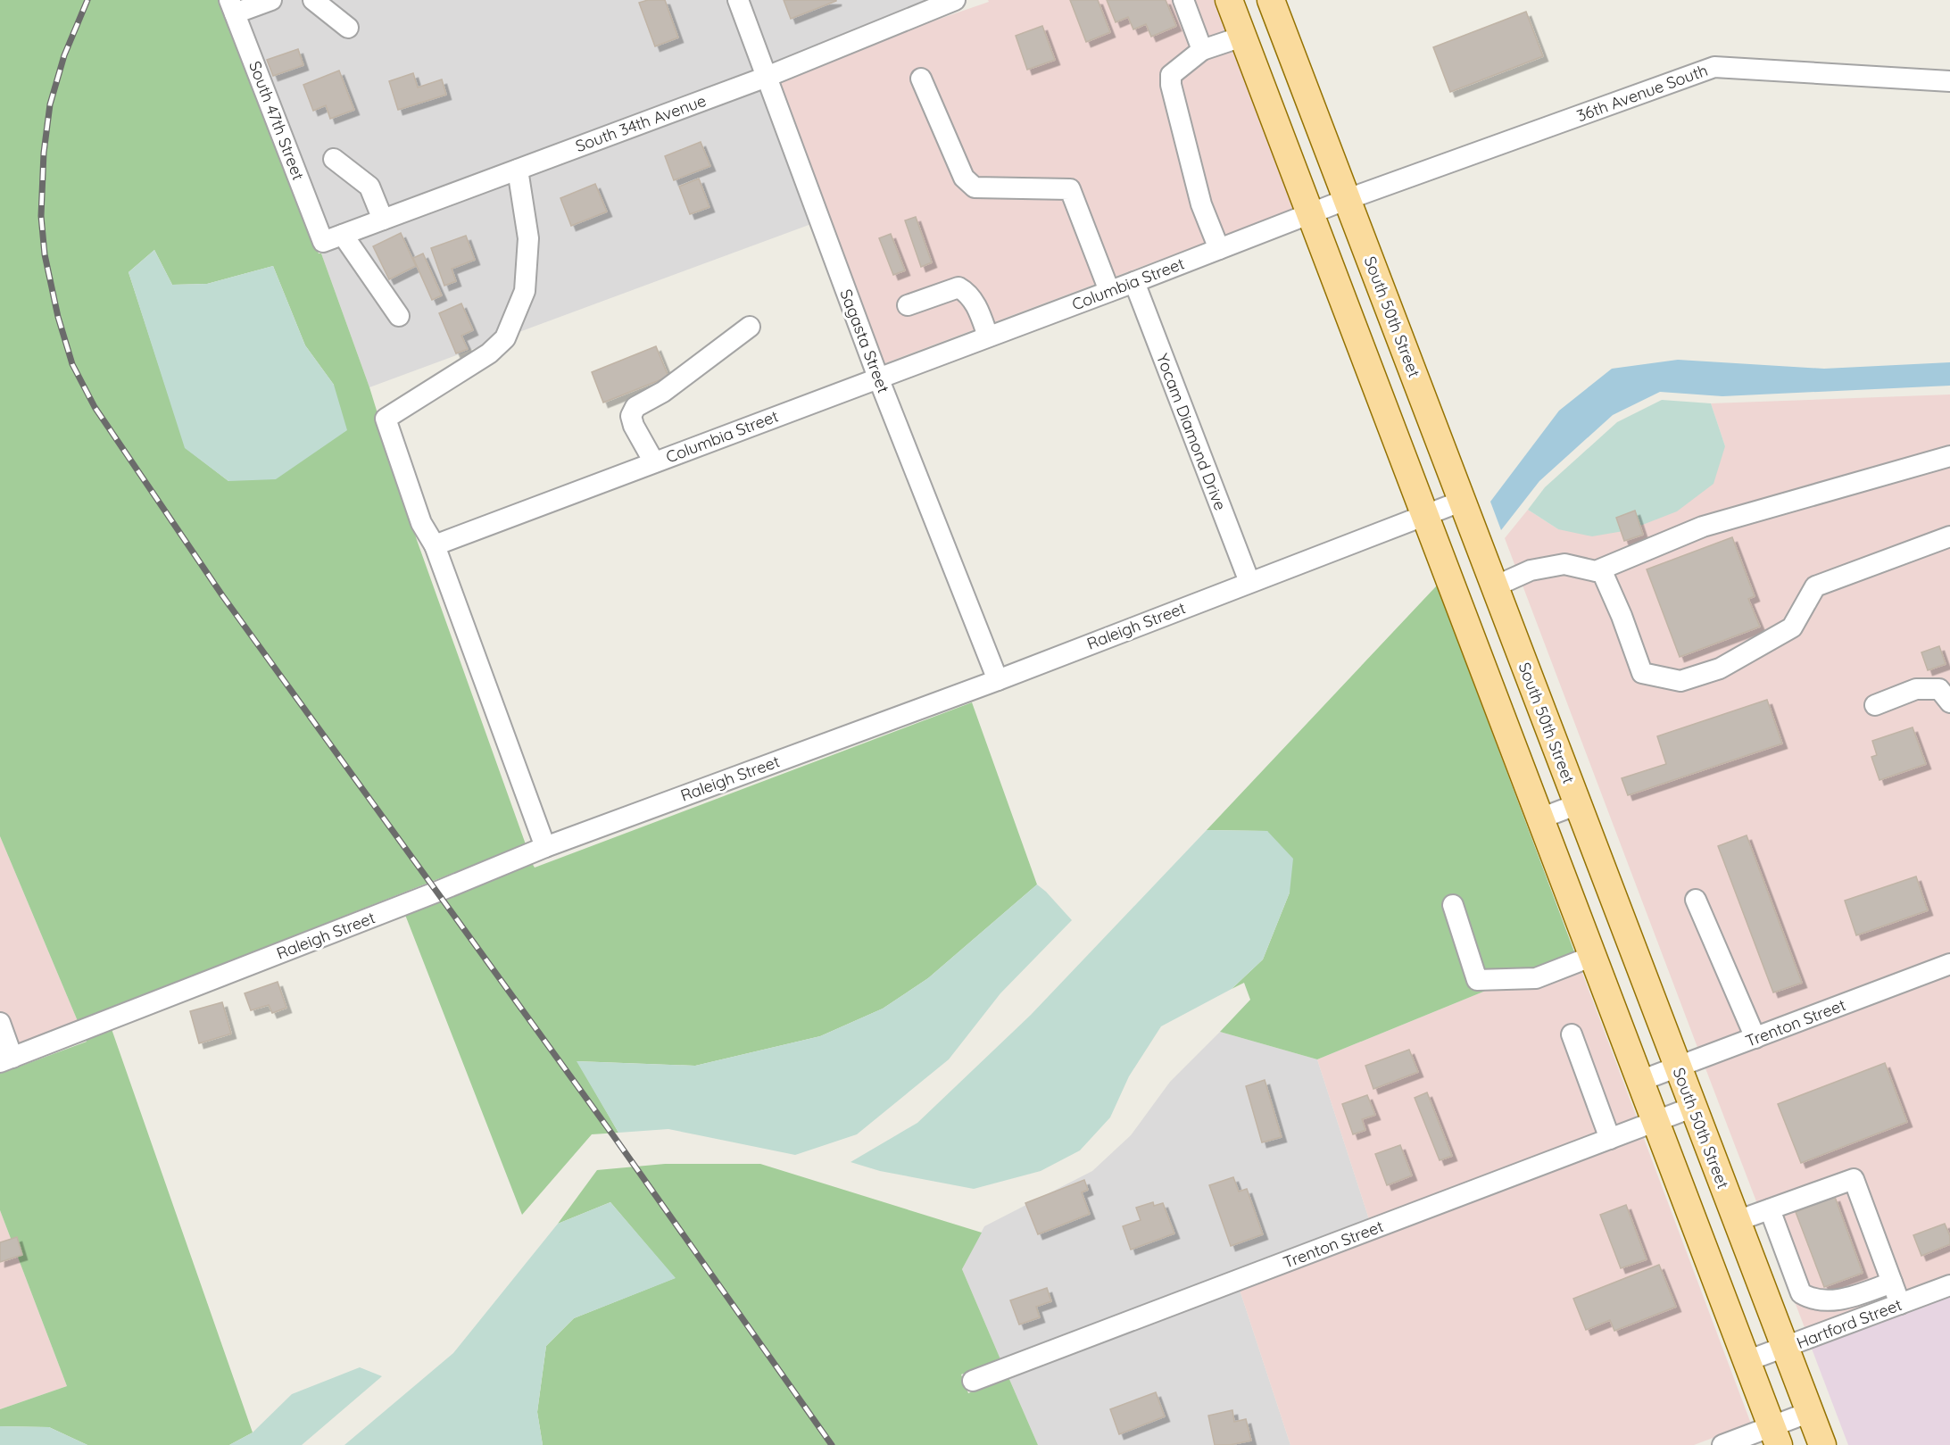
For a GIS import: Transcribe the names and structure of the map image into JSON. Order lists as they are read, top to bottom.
{
  "streets": {
    "main road": ["South 50th Street"],
    "street": [
      "36th Avenue South",
      "South 47th Street",
      "South 34th Avenue",
      "Columbia Street",
      "Sagasta Street",
      "Yocam Diamond Drive",
      "Raleigh Street",
      "Trenton Street",
      "Hartford Street"
    ]
  },
  "crossings": [
    ["36th Avenue South", "Columbia Street"],
    ["36th Avenue South", "South 50th Street"],
    ["South 47th Street", "South 34th Avenue"],
    ["South 34th Avenue", "Sagasta Street"],
    ["Columbia Street", "Sagasta Street"],
    ["Columbia Street", "Yocam Diamond Drive"],
    ["South 50th Street", "Raleigh Street"],
    ["South 50th Street", "Trenton Street"],
    ["South 50th Street", "Hartford Street"],
    ["Sagasta Street", "Raleigh Street"],
    ["Yocam Diamond Drive", "Raleigh Street"]
  ]
}
